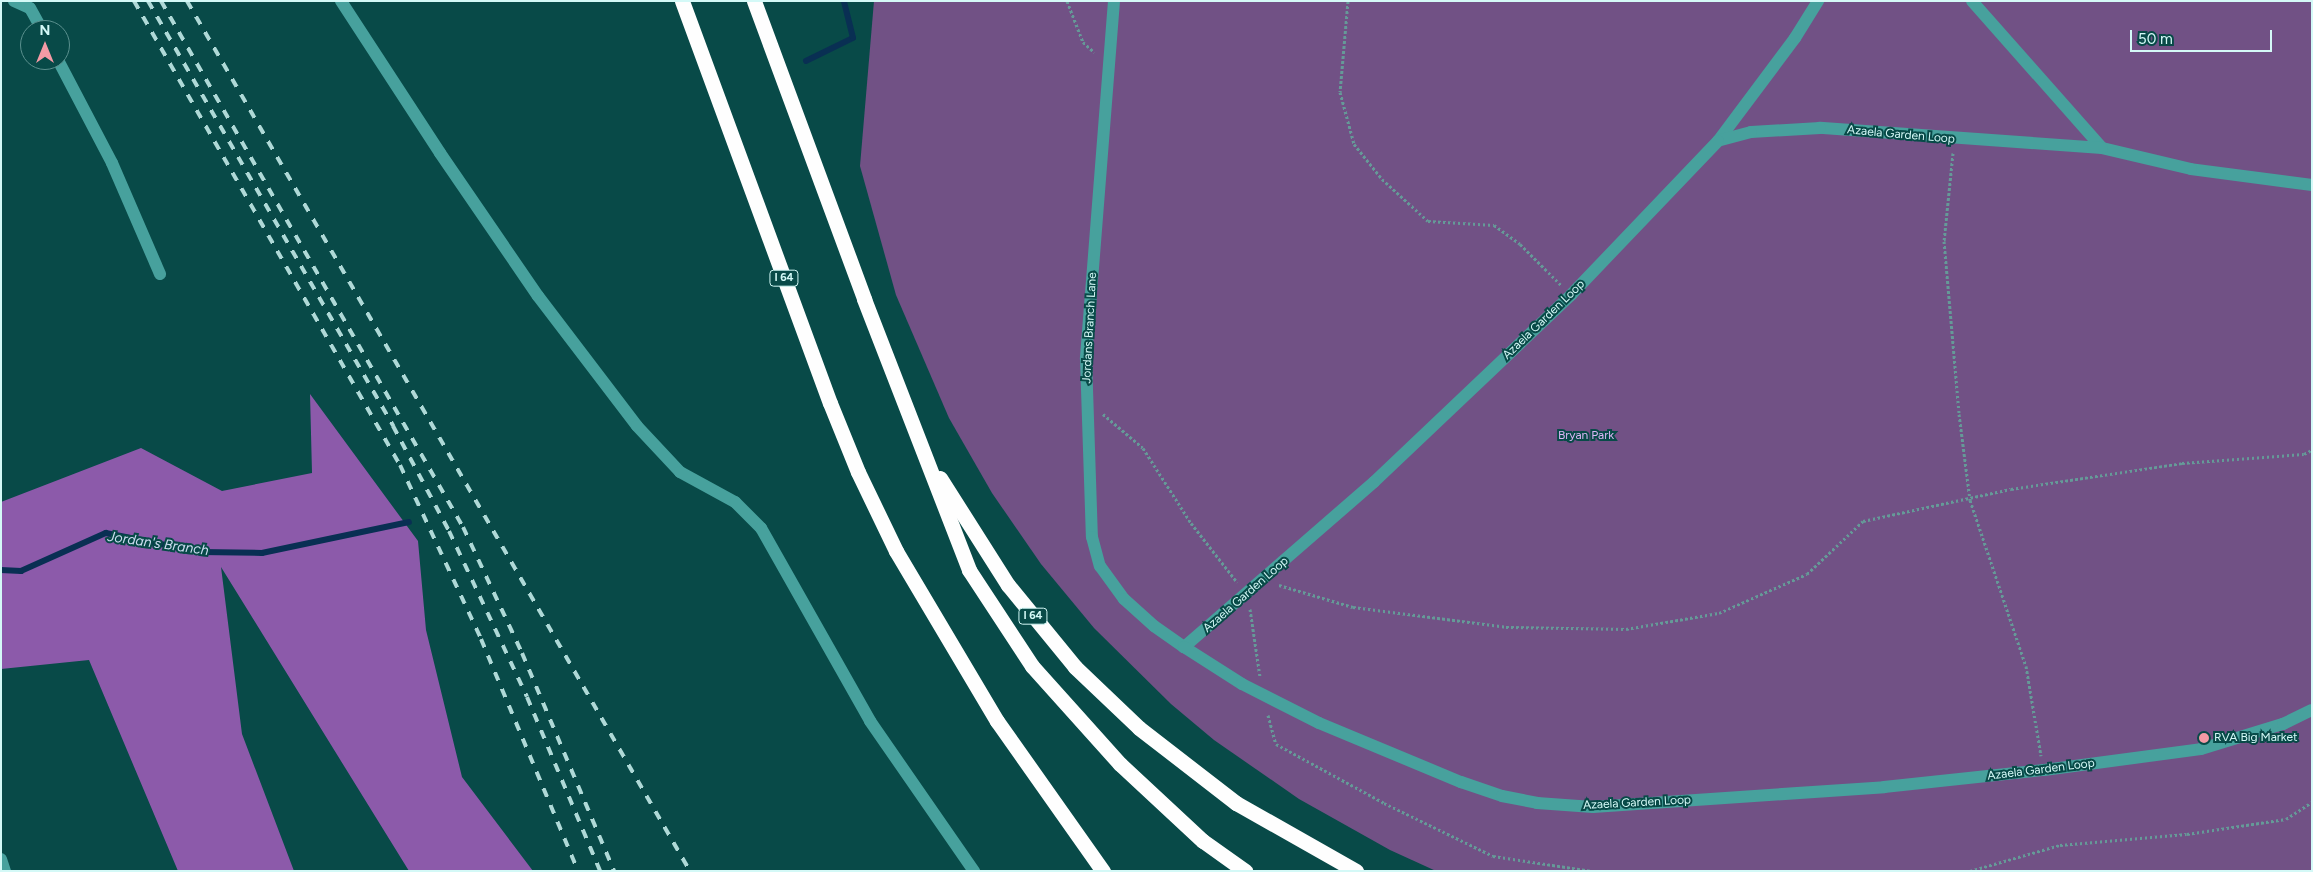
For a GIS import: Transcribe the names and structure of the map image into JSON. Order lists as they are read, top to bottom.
{
  "streets": {
    "highway": ["I 64"],
    "street": ["Azaela Garden Loop", "Jordans Branch Lane"]
  },
  "crossings": [
    ["Azaela Garden Loop", "Jordans Branch Lane"]
  ],
  "water": ["Jordan's Branch"],
  "parks": ["Bryan Park"],
  "places": ["RVA Big Market"],
  "scale_bar": "50 m",
  "north": "top"
}
